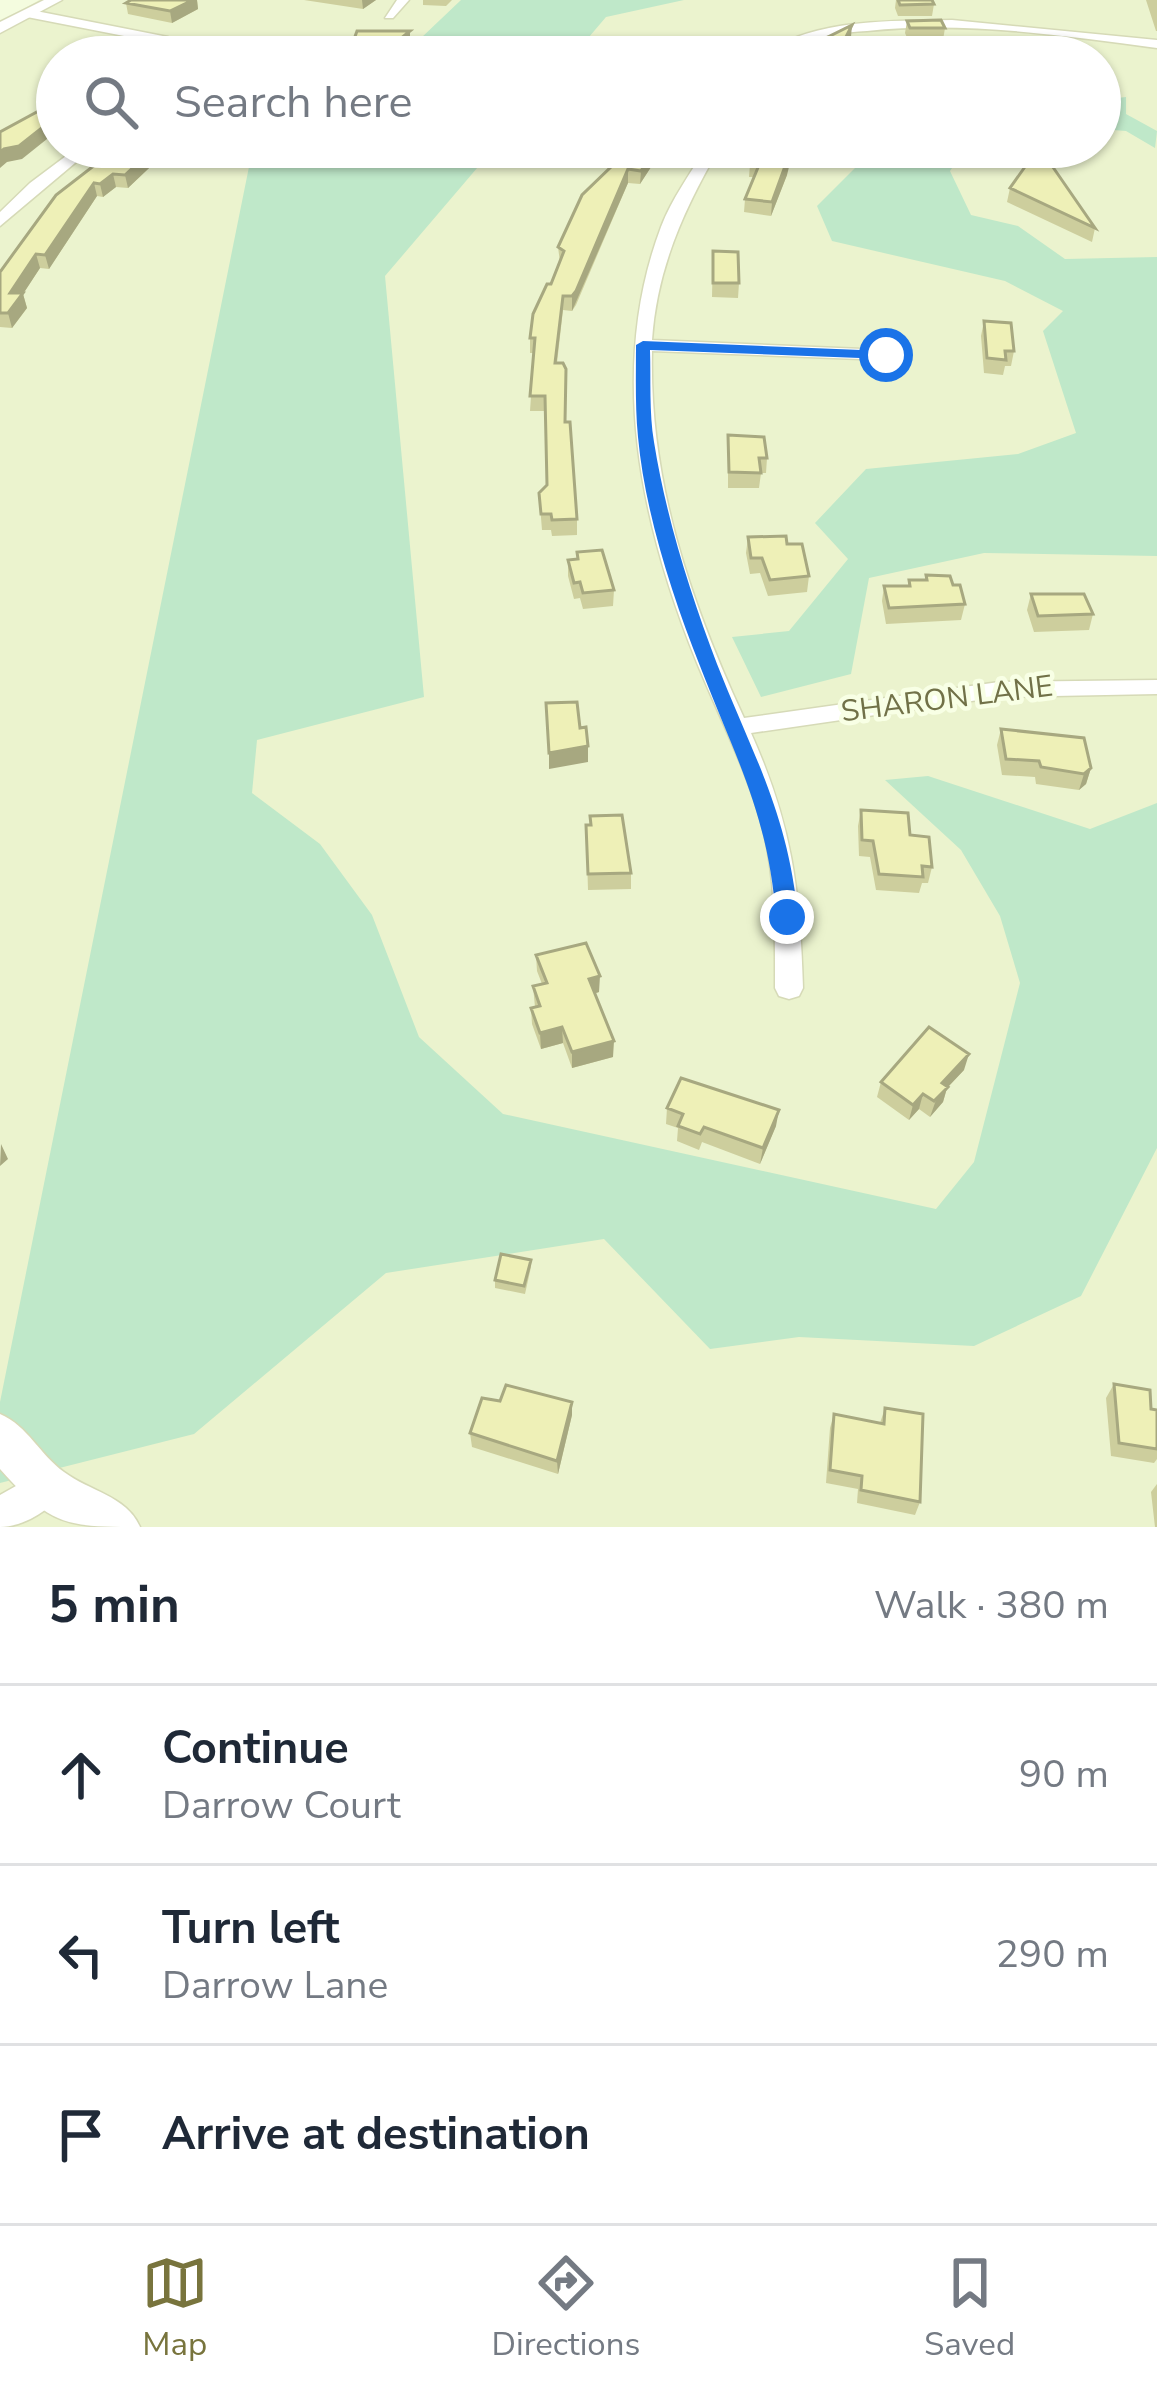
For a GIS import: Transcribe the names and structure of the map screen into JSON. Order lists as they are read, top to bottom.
{
  "streets": {
    "street": ["SHARON LANE"]
  },
  "page": {
    "search": "Search here",
    "heading": ["5 min", "Walk · 380 m"],
    "list": [
      ["Continue", "Darrow Court", "90 m"],
      ["Turn left", "Darrow Lane", "290 m"],
      "Arrive at destination"
    ],
    "nav": ["Map", "Directions", "Saved"]
  }
}
